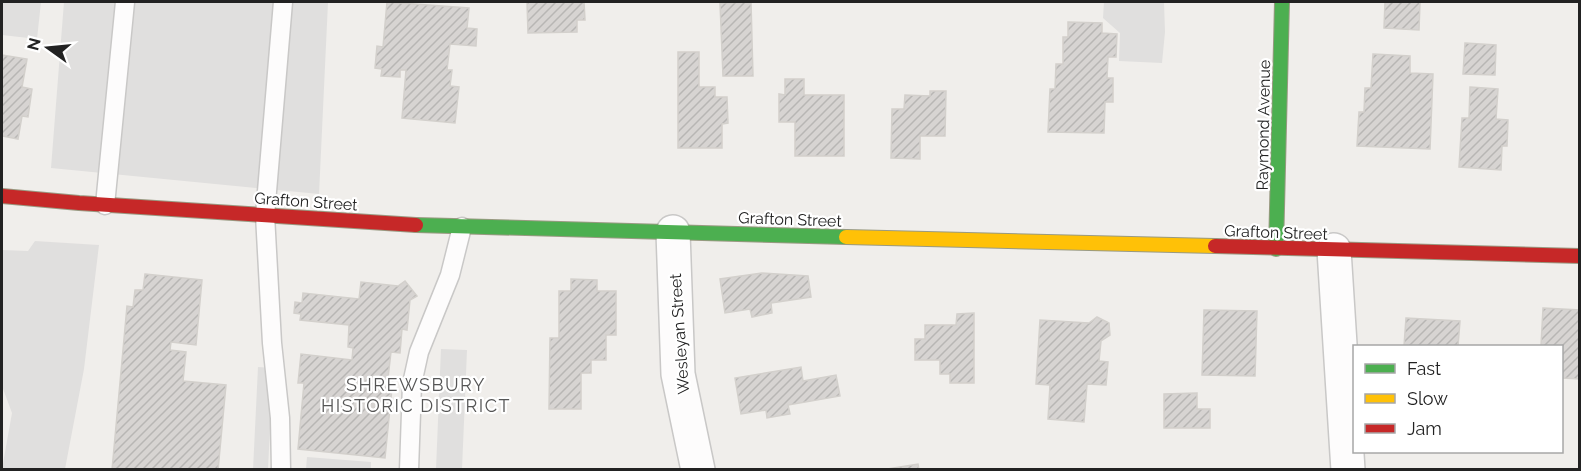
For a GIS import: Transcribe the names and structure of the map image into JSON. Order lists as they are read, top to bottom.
{
  "streets": {
    "main road": ["Raymond Avenue", "Grafton Street"],
    "street": ["Wesleyan Street"]
  },
  "crossings": [
    ["Raymond Avenue", "Grafton Street"],
    ["Grafton Street", "Wesleyan Street"]
  ],
  "districts": ["SHREWSBURY HISTORIC DISTRICT"],
  "legend": ["Fast", "Slow", "Jam"],
  "north": "left"
}
